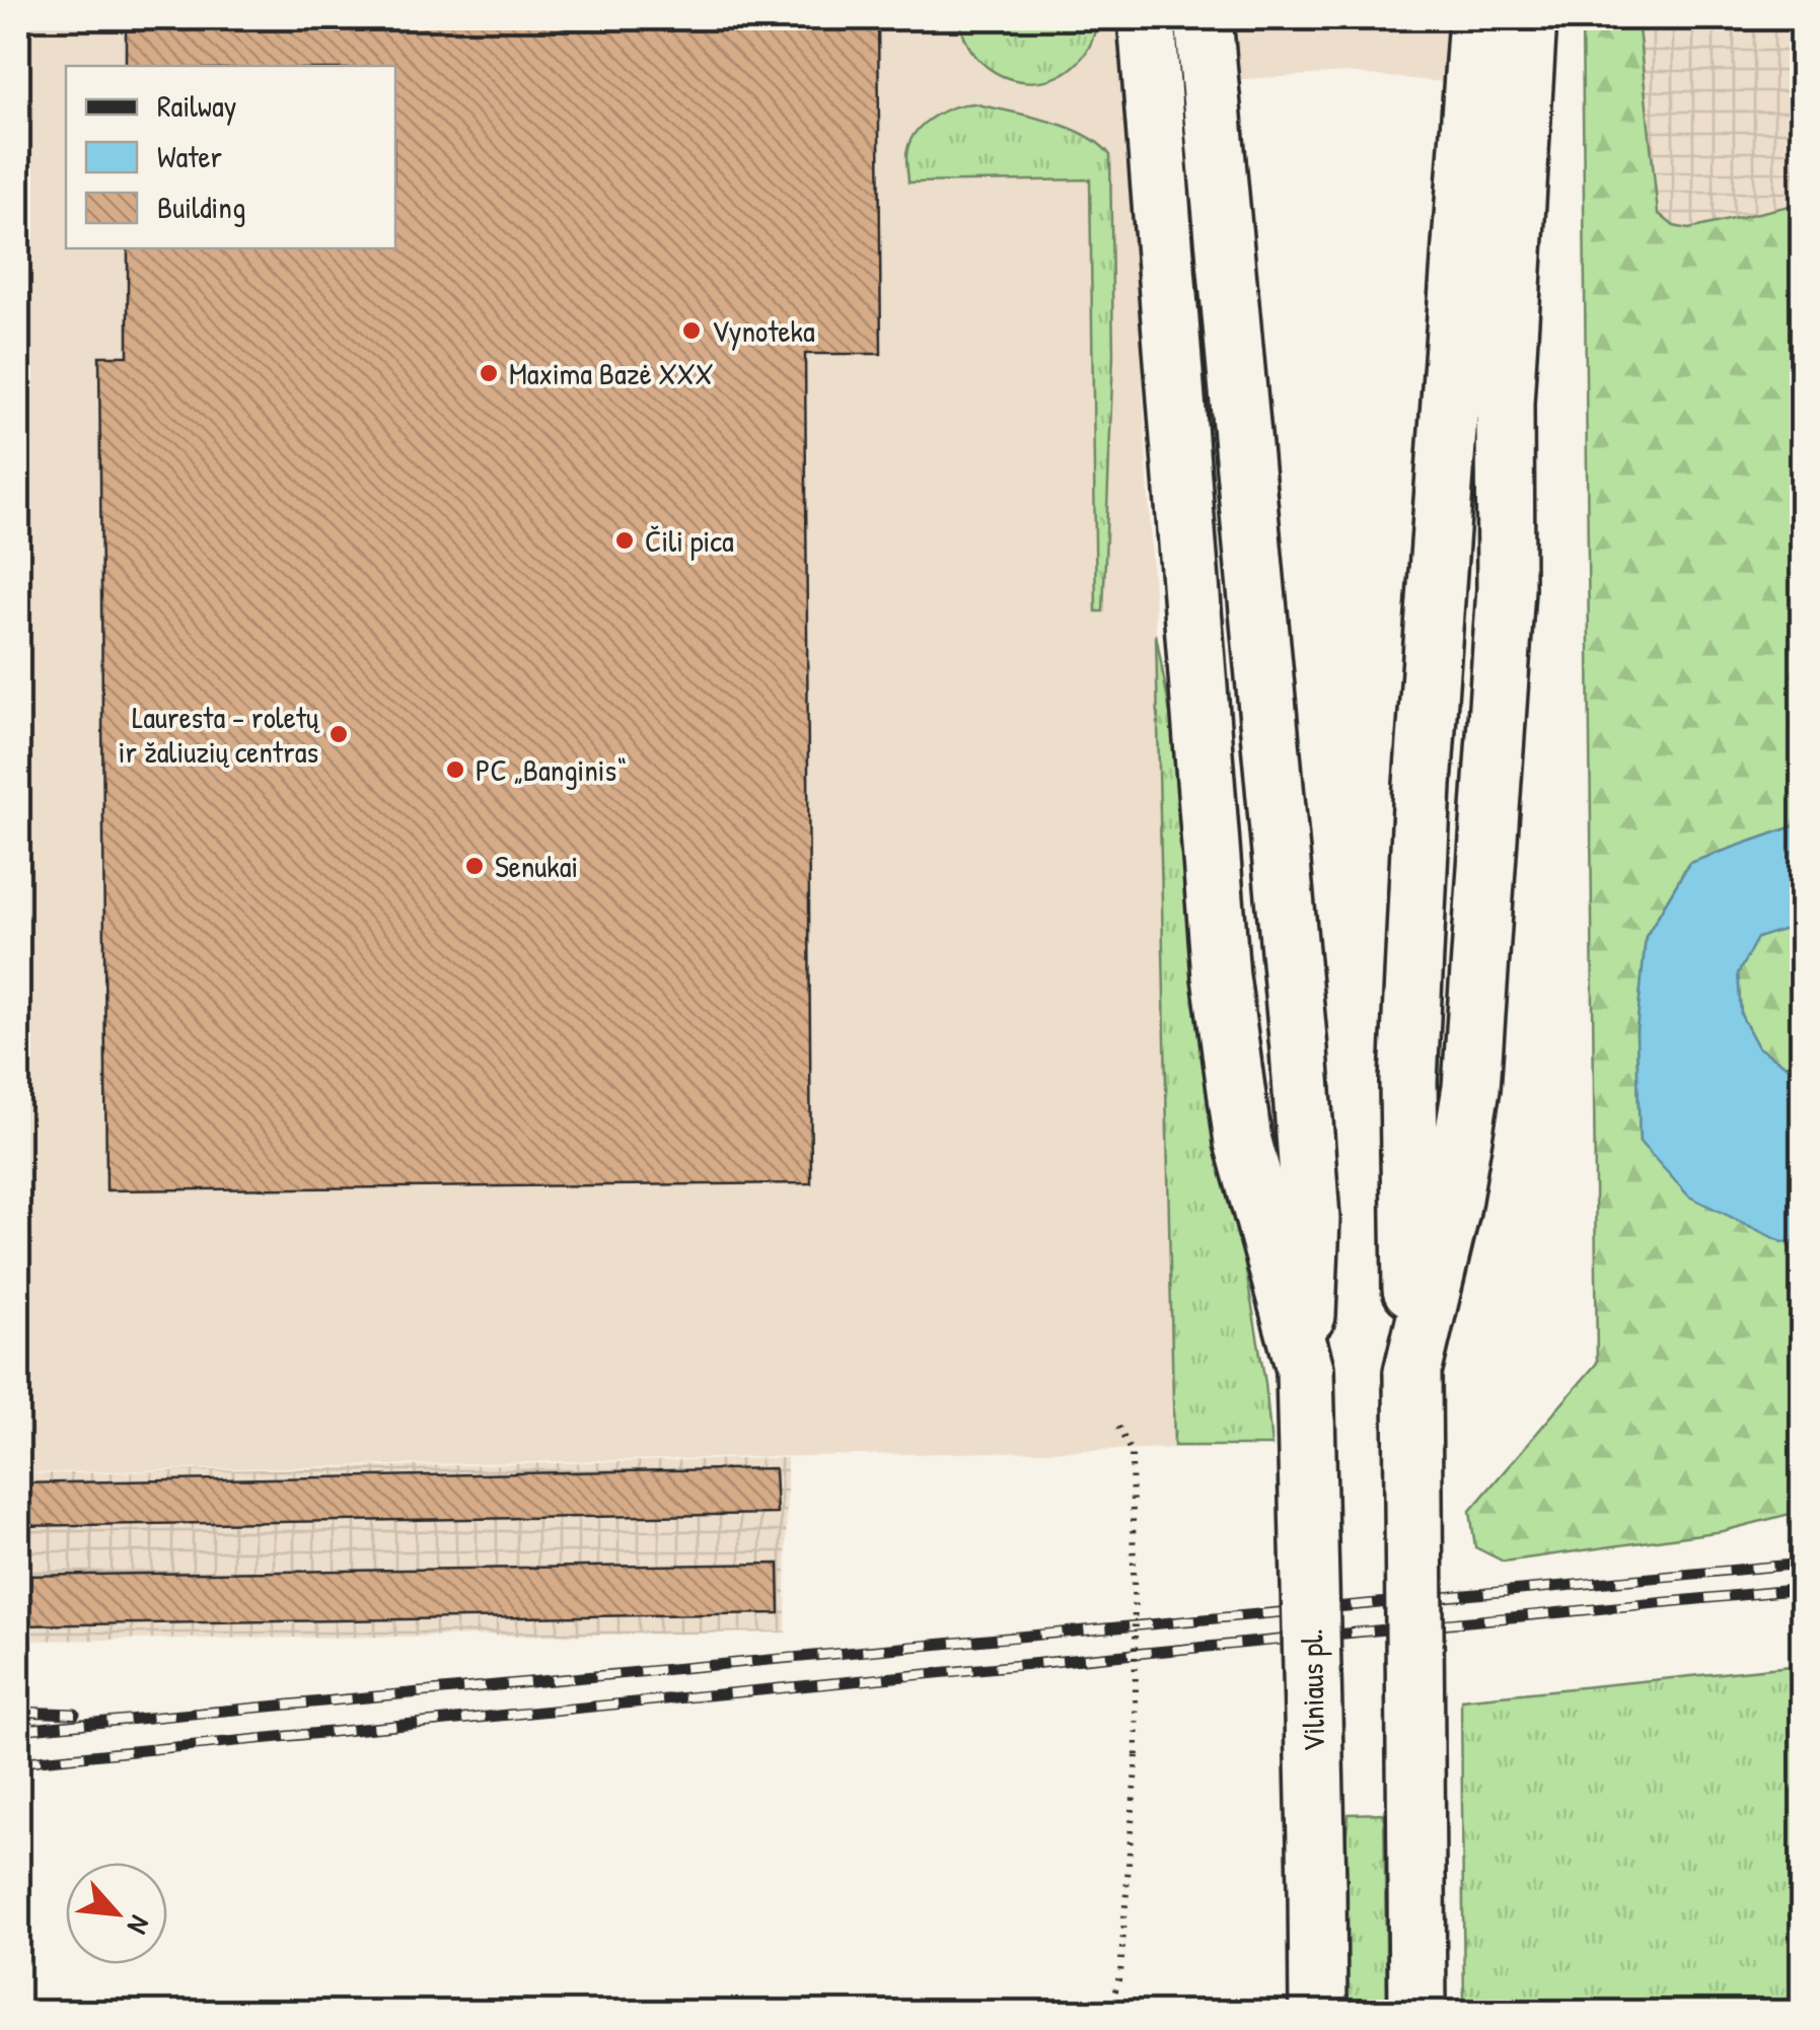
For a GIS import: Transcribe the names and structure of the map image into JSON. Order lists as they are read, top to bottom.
{
  "streets": {
    "highway": ["Vilniaus pl."]
  },
  "places": [
    "Vynoteka",
    "Maxima Bazė XXX",
    "Čili pica",
    "Lauresta - roletų ir žaliuzių centras",
    "PC „Banginis“",
    "Senukai"
  ],
  "legend": ["Railway", "Water", "Building"],
  "north": "bottom right"
}
